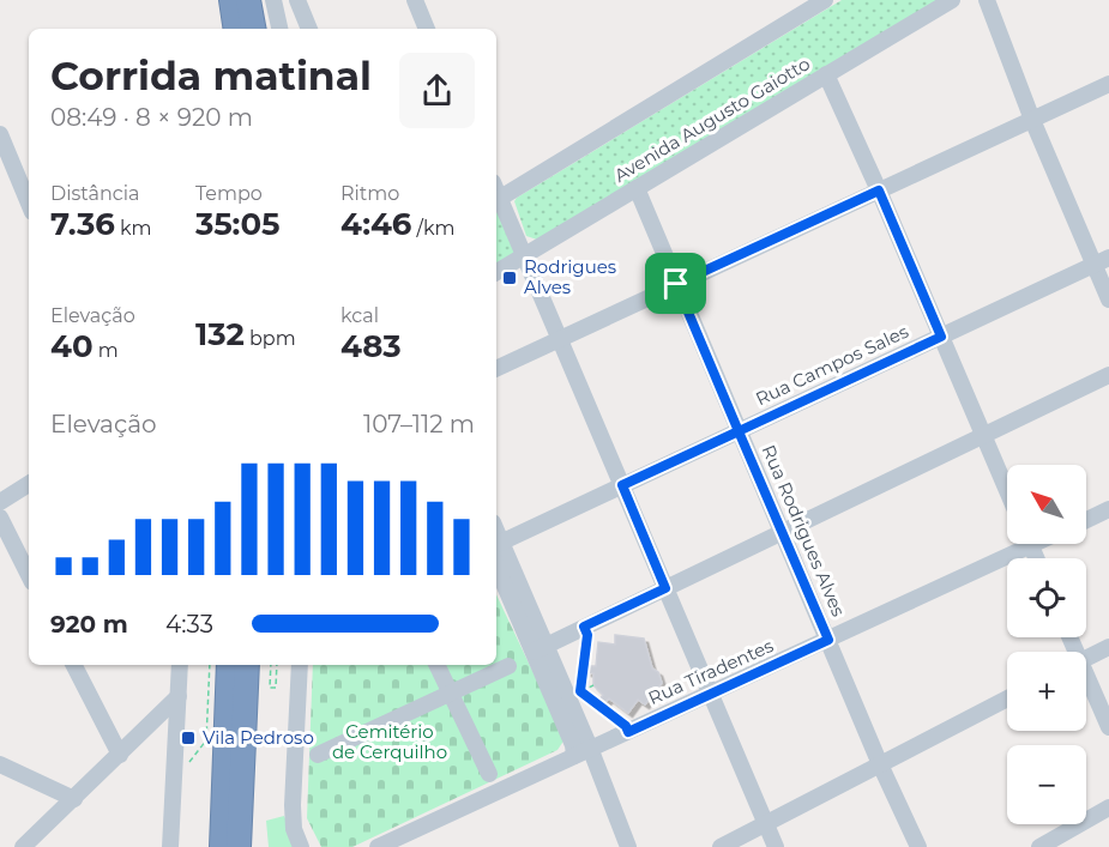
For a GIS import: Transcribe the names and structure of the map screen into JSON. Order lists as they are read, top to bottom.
{
  "streets": {
    "street": [
      "Avenida Augusto Gaiotto",
      "Rua Campos Sales",
      "Rua Rodrigues Alves",
      "Rua Tiradentes"
    ]
  },
  "crossings": [
    ["Avenida Augusto Gaiotto", "Rua Rodrigues Alves"],
    ["Rua Campos Sales", "Rua Rodrigues Alves"],
    ["Rua Rodrigues Alves", "Rua Tiradentes"]
  ],
  "parks": ["Cemitério de Cerquilho"],
  "places": {
    "transit": ["Rodrigues Alves", "Vila Pedroso"]
  },
  "north": "top left",
  "page": {
    "heading": ["Corrida matinal", "08:49 · 8 × 920 m"],
    "stats": [
      ["Distância", "7.36 km"],
      ["Tempo", "35:05"],
      ["Ritmo", "4:46 /km"],
      ["Elevação", "40 m"],
      ["132 bpm"],
      ["kcal", "483"]
    ],
    "chart": ["Elevação", "107–112 m"],
    "map_buttons": ["+", "−"],
    "list": [
      {
        "name": "920 m",
        "note": "4:33"
      }
    ]
  }
}
